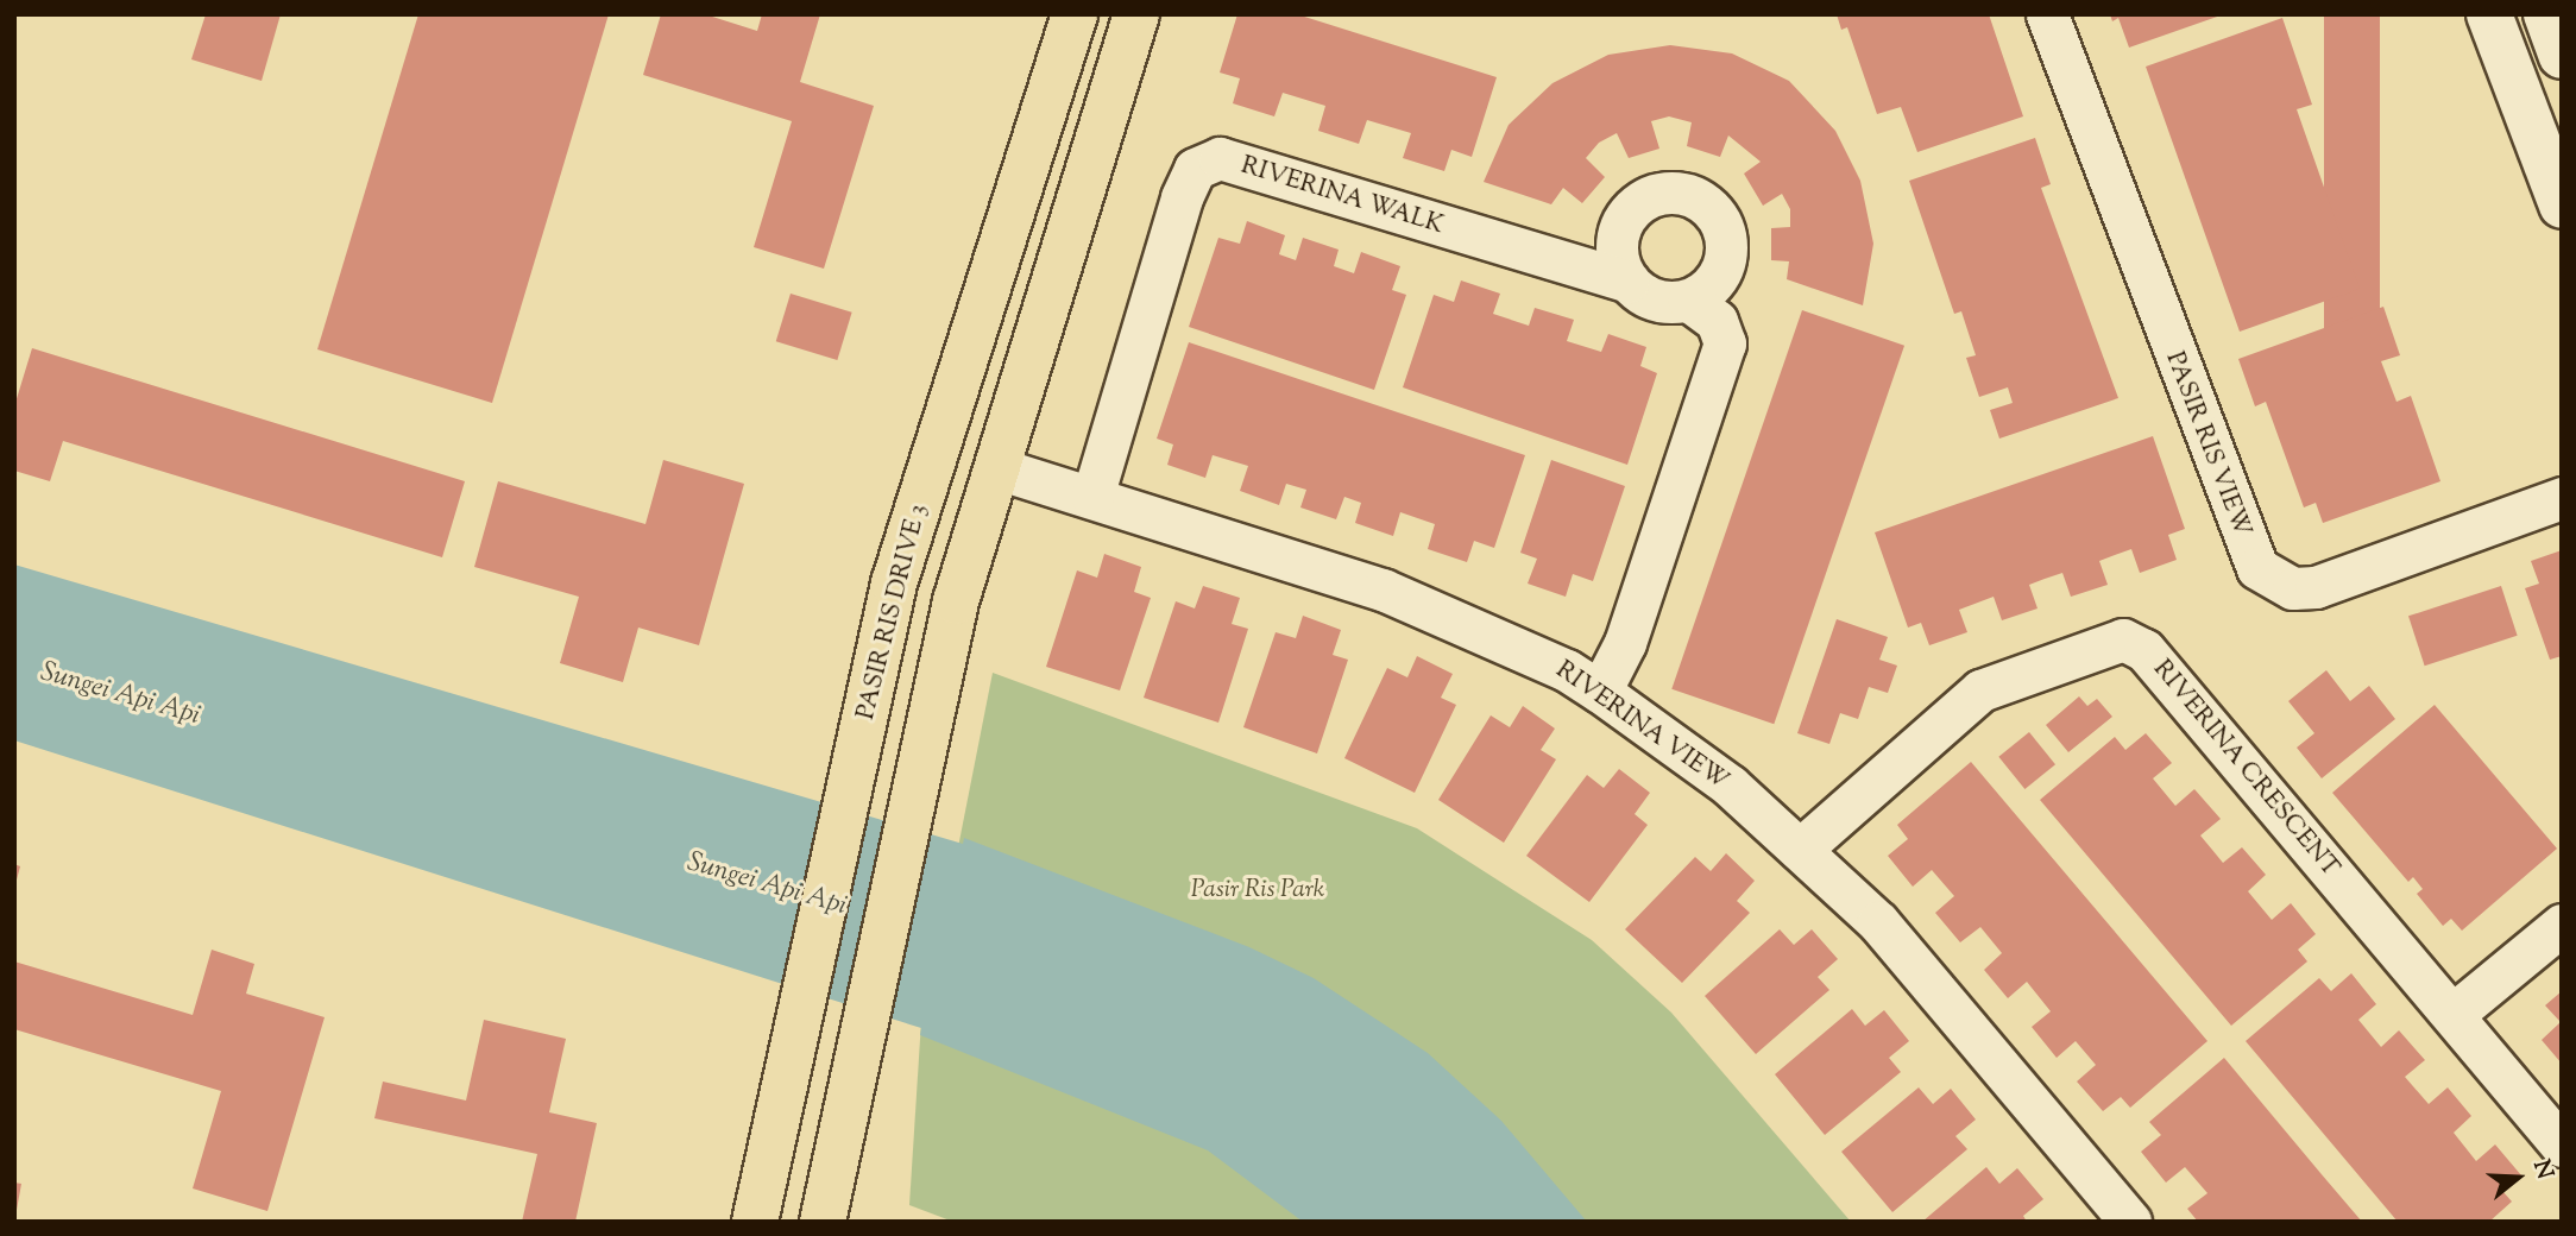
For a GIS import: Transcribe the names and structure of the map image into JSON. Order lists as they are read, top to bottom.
{
  "streets": {
    "main road": ["PASIR RIS DRIVE 3"],
    "street": [
      "RIVERINA WALK",
      "PASIR RIS VIEW",
      "RIVERINA VIEW",
      "RIVERINA CRESCENT"
    ]
  },
  "crossings": [
    ["RIVERINA WALK", "RIVERINA VIEW"],
    ["RIVERINA VIEW", "RIVERINA CRESCENT"]
  ],
  "water": ["Sungei Api Api"],
  "parks": ["Pasir Ris Park"],
  "north": "right"
}
